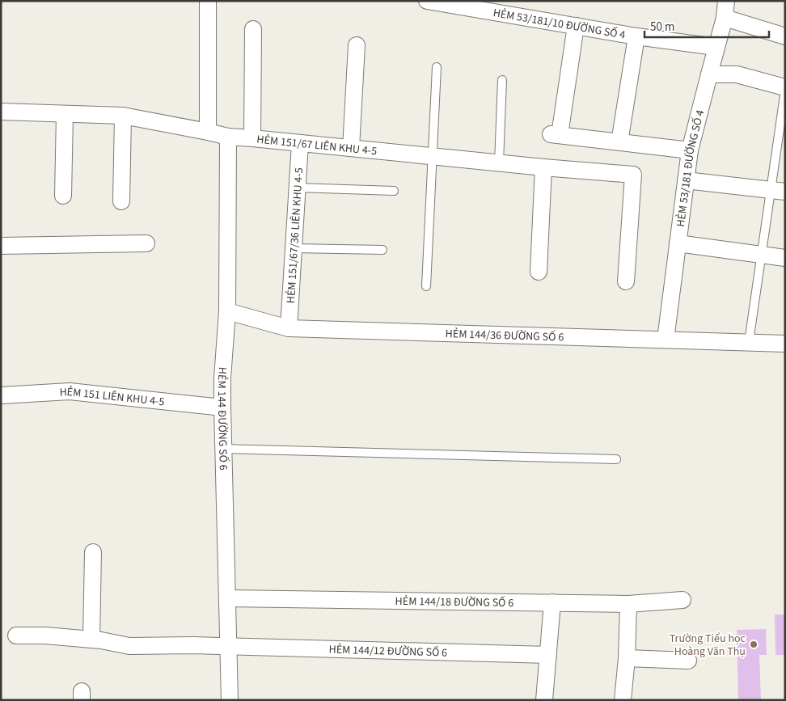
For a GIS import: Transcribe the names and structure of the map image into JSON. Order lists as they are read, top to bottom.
{
  "streets": {
    "street": [
      "HẺM 53/181/10 ĐƯỜNG SỐ 4",
      "HẺM 151/67 LIÊN KHU 4-5",
      "HẺM 53/181 ĐƯỜNG SỐ 4",
      "HẺM 151/67/36 LIÊN KHU 4-5",
      "HẺM 144/36 ĐƯỜNG SỐ 6",
      "HẺM 151 LIÊN KHU 4-5",
      "HẺM 144 ĐƯỜNG SỐ 6",
      "HẺM 144/18 ĐƯỜNG SỐ 6",
      "HẺM 144/12 ĐƯỜNG SỐ 6"
    ]
  },
  "crossings": [
    ["HẺM 53/181/10 ĐƯỜNG SỐ 4", "HẺM 53/181 ĐƯỜNG SỐ 4"],
    ["HẺM 151/67 LIÊN KHU 4-5", "HẺM 151/67/36 LIÊN KHU 4-5"],
    ["HẺM 151/67 LIÊN KHU 4-5", "HẺM 144 ĐƯỜNG SỐ 6"],
    ["HẺM 53/181 ĐƯỜNG SỐ 4", "HẺM 144/36 ĐƯỜNG SỐ 6"],
    ["HẺM 151/67/36 LIÊN KHU 4-5", "HẺM 144/36 ĐƯỜNG SỐ 6"],
    ["HẺM 144/36 ĐƯỜNG SỐ 6", "HẺM 144 ĐƯỜNG SỐ 6"],
    ["HẺM 151 LIÊN KHU 4-5", "HẺM 144 ĐƯỜNG SỐ 6"],
    ["HẺM 144 ĐƯỜNG SỐ 6", "HẺM 144/18 ĐƯỜNG SỐ 6"],
    ["HẺM 144 ĐƯỜNG SỐ 6", "HẺM 144/12 ĐƯỜNG SỐ 6"]
  ],
  "places": ["Trường Tiểu học Hoàng Văn Thụ"],
  "scale_bar": "50 m"
}
